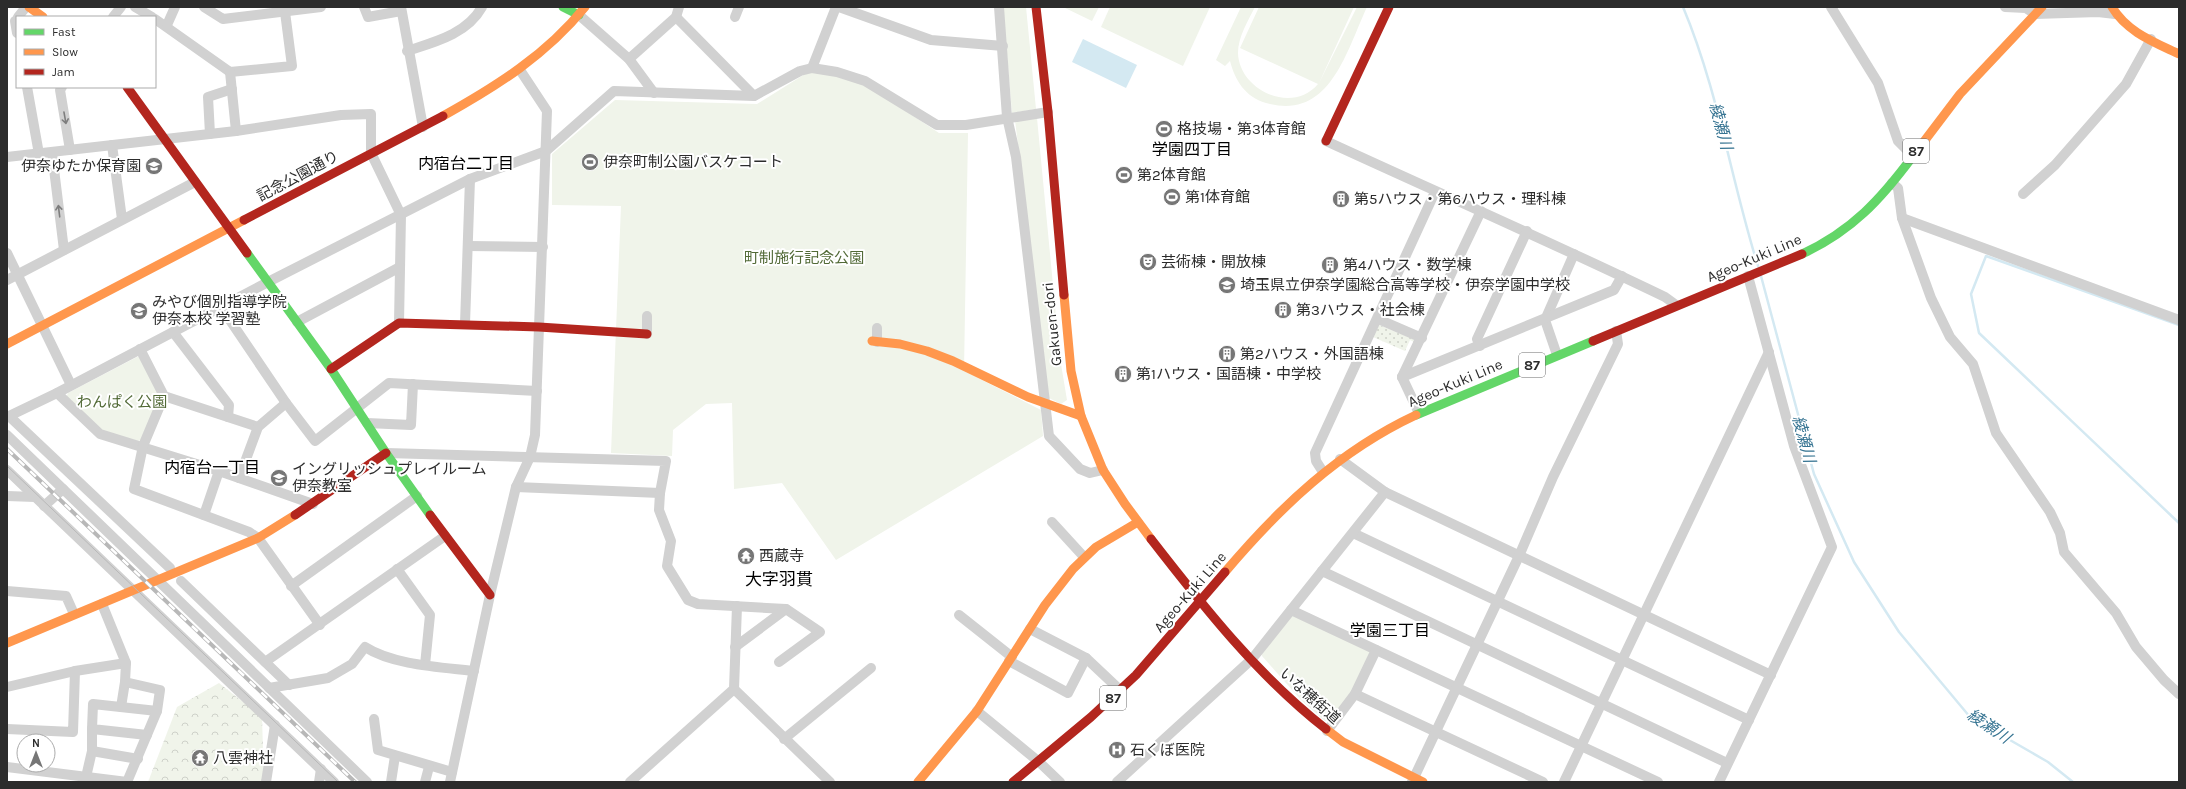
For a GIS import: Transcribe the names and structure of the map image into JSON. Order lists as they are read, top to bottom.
{
  "streets": {
    "street": [
      "87",
      "記念公園通り",
      "Ageo-Kuki Line",
      "Gakuen-dori",
      "いな穂街道"
    ]
  },
  "crossings": [
    ["Ageo-Kuki Line", "Gakuen-dori"],
    ["Ageo-Kuki Line", "いな穂街道"],
    ["Gakuen-dori", "いな穂街道"]
  ],
  "districts": [
    "学園四丁目",
    "内宿台二丁目",
    "内宿台一丁目",
    "大字羽貫",
    "学園三丁目"
  ],
  "water": ["綾瀬川"],
  "parks": ["町制施行記念公園", "わんぱく公園"],
  "places": {
    "sports": [
      "格技場・第3体育館",
      "伊奈町制公園バスケコート",
      "第2体育館",
      "第1体育館"
    ],
    "school or university": [
      "伊奈ゆたか保育園",
      "埼玉県立伊奈学園総合高等学校・伊奈学園中学校",
      "みやび個別指導学院 伊奈本校 学習塾",
      "イングリッシュプレイルーム 伊奈教室"
    ],
    "building": [
      "第5ハウス・第6ハウス・理科棟",
      "第4ハウス・数学棟",
      "第3ハウス・社会棟",
      "第2ハウス・外国語棟",
      "第1ハウス・国語棟・中学校"
    ],
    "theatre": ["芸術棟・開放棟"],
    "temple": ["西蔵寺", "八雲神社"],
    "hospital": ["石くぼ医院"]
  },
  "legend": ["Fast", "Slow", "Jam"],
  "north": "top"
}
